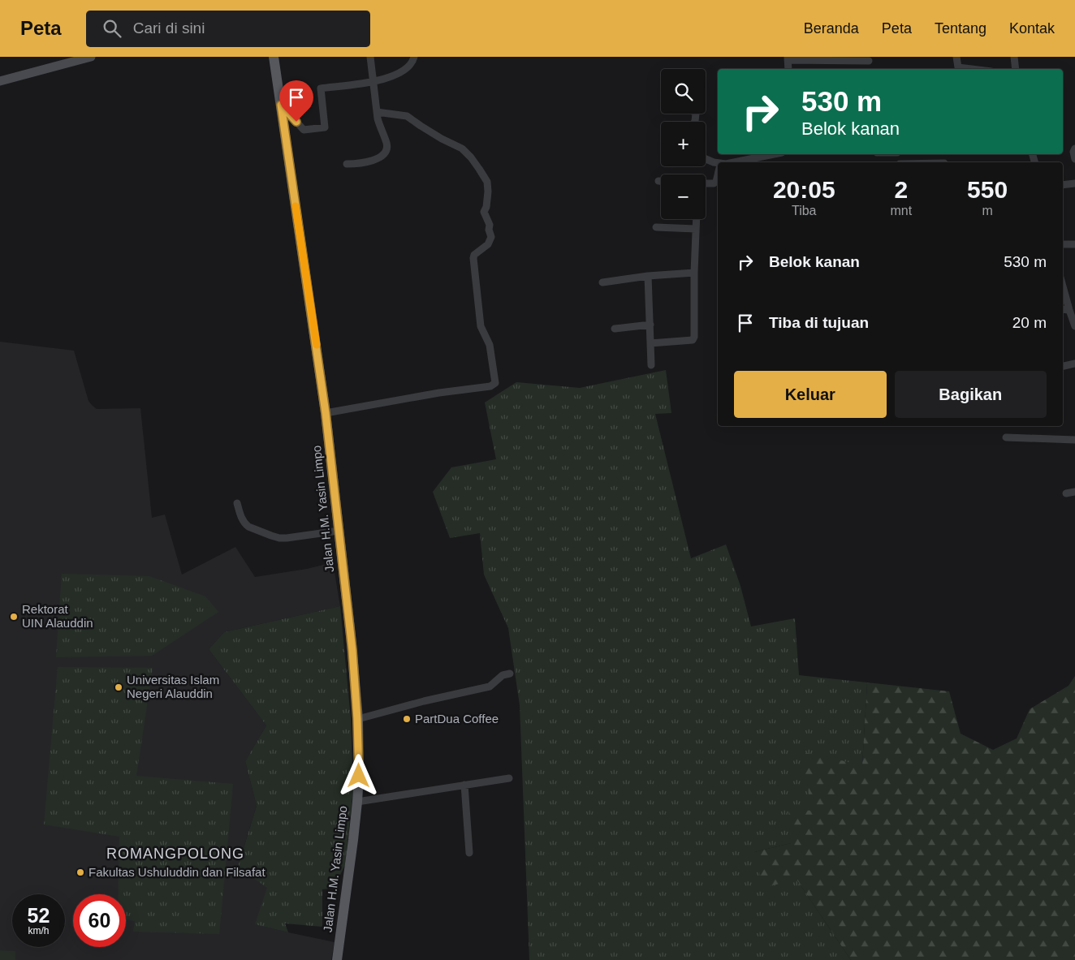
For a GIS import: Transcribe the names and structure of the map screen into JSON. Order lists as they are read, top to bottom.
{
  "streets": {
    "main road": ["Jalan H.M. Yasin Limpo"]
  },
  "districts": ["ROMANGPOLONG"],
  "places": [
    "Rektorat UIN Alauddin",
    "Universitas Islam Negeri Alauddin",
    "PartDua Coffee",
    "Fakultas Ushuluddin dan Filsafat"
  ],
  "page": {
    "header": "Peta",
    "search": "Cari di sini",
    "nav": [
      "Beranda",
      "Peta",
      "Tentang",
      "Kontak"
    ],
    "map_buttons": ["+", "−"],
    "turn": ["530 m", "Belok kanan"],
    "eta": [
      "20:05",
      "Tiba",
      "2",
      "mnt",
      "550",
      "m"
    ],
    "list": [
      {
        "name": "Belok kanan",
        "value": "530 m"
      },
      {
        "name": "Tiba di tujuan",
        "value": "20 m"
      }
    ],
    "buttons": ["Keluar", "Bagikan"],
    "speed": "52 km/h",
    "limit": "60"
  }
}
